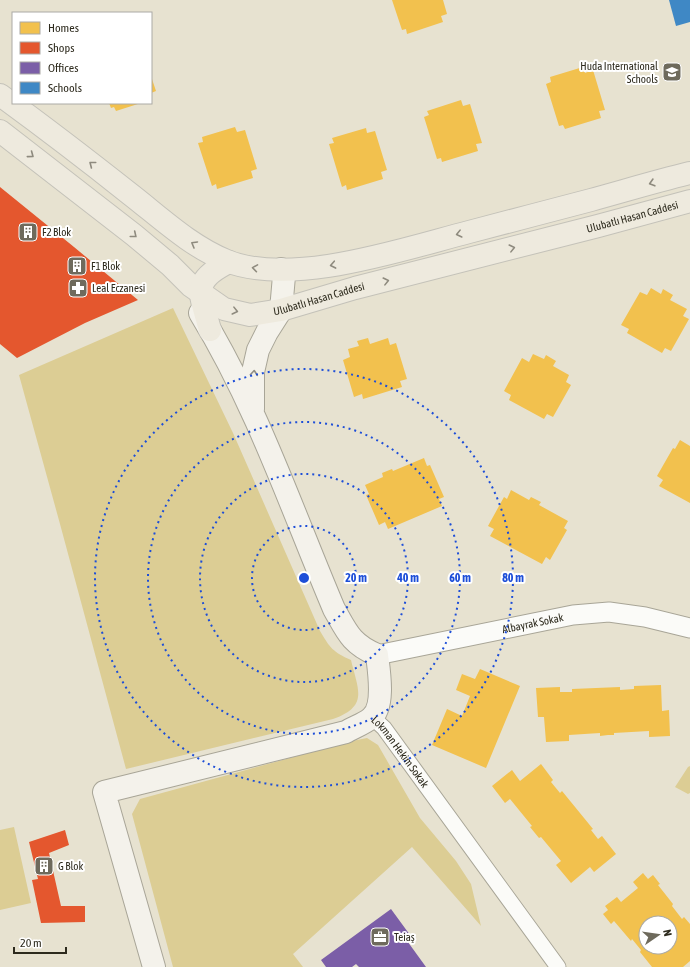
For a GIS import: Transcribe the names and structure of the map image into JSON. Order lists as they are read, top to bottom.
{
  "streets": {
    "main road": ["Ulubatlı Hasan Caddesi", "Lokman Hekim Sokak"],
    "street": ["Albayrak Sokak"]
  },
  "crossings": [
    ["Albayrak Sokak", "Lokman Hekim Sokak"]
  ],
  "places": {
    "school or university": ["Huda International Schools"],
    "building": ["F2 Blok", "F1 Blok", "G Blok"],
    "pharmacy": ["Leal Eczanesi"],
    "office": ["Teiaş"]
  },
  "legend": [
    "Homes",
    "Shops",
    "Offices",
    "Schools"
  ],
  "scale_bar": "20 m",
  "north": "right",
  "rings": [
    "20 m",
    "40 m",
    "60 m",
    "80 m"
  ]
}
